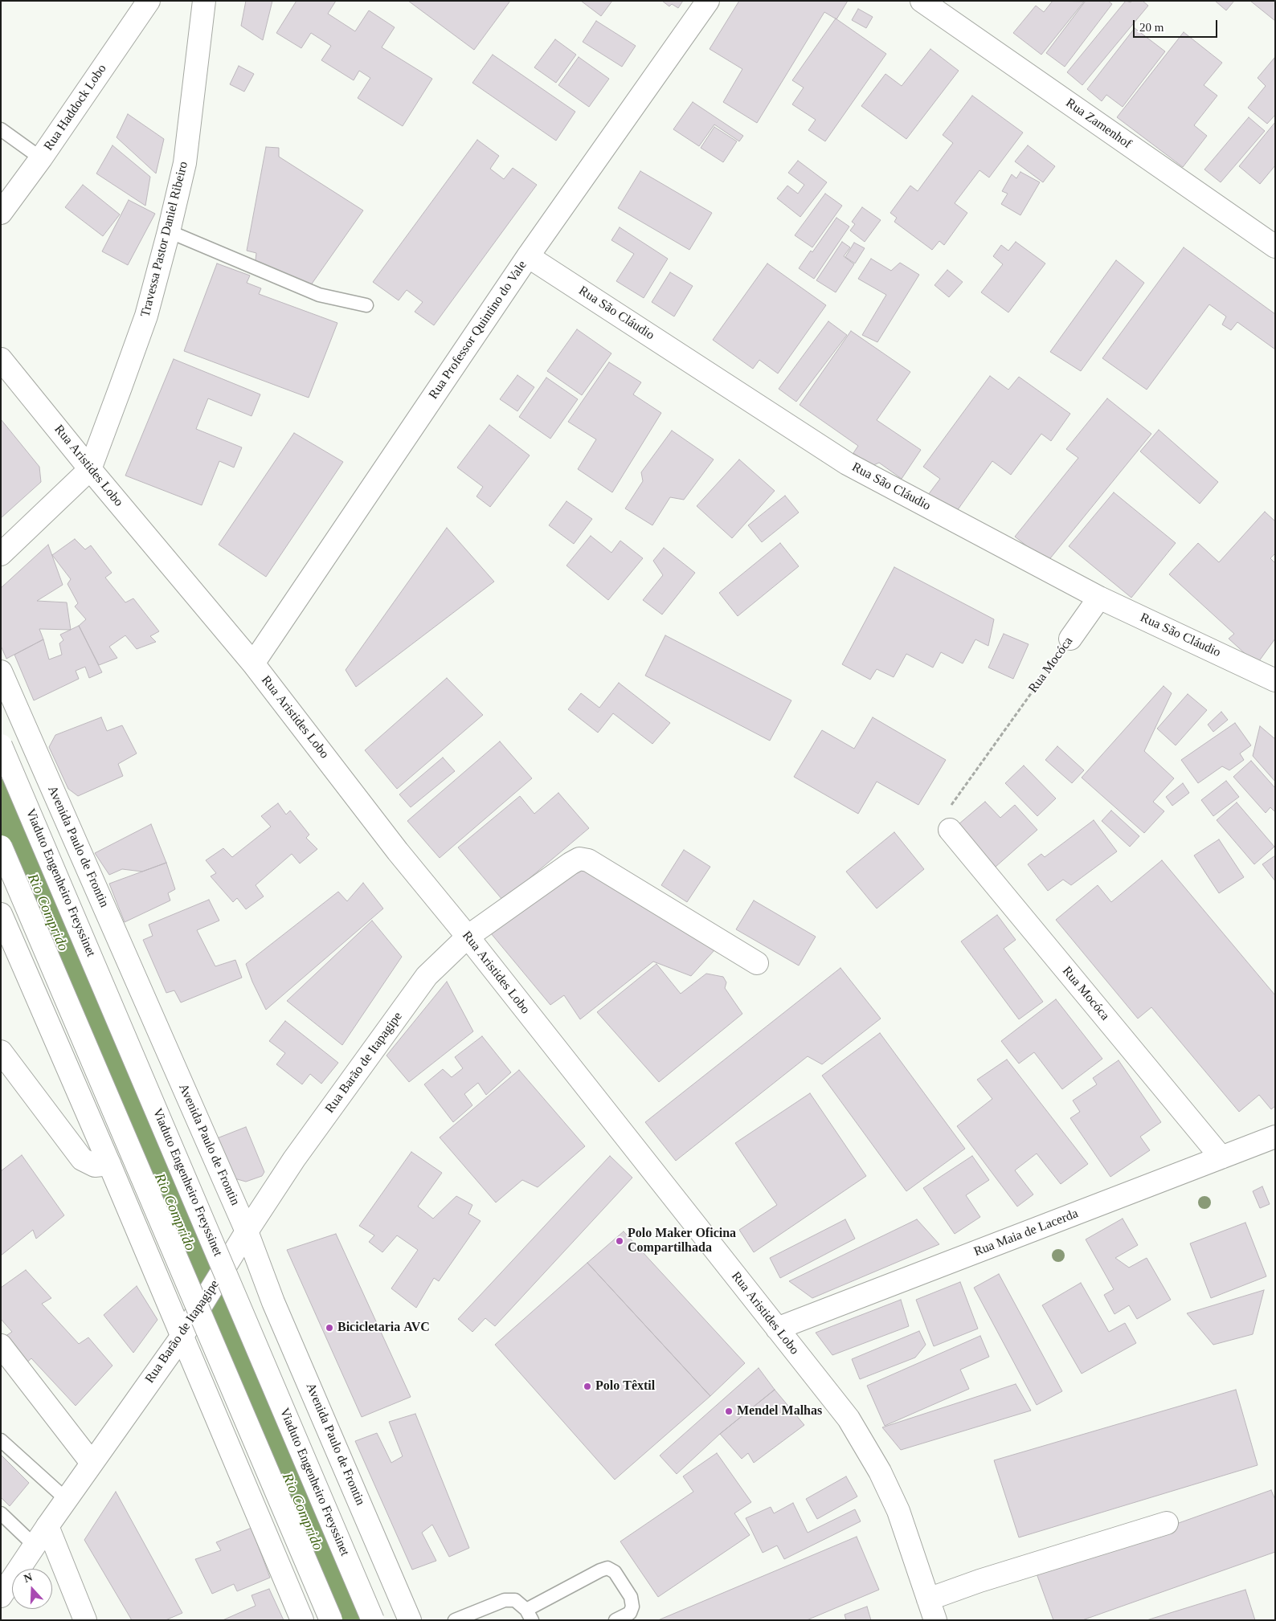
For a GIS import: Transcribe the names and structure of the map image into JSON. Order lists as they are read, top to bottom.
{
  "streets": {
    "main road": [
      "Rua Haddock Lobo",
      "Rua Zamenhof",
      "Travessa Pastor Daniel Ribeiro",
      "Rua São Cláudio",
      "Rua Professor Quintino do Vale",
      "Rua Aristides Lobo",
      "Rua Mocóca",
      "Avenida Paulo de Frontin",
      "Viaduto Engenheiro Freyssinet",
      "Rua Barão de Itapagipe",
      "Rua Maia de Lacerda"
    ]
  },
  "crossings": [
    ["Travessa Pastor Daniel Ribeiro", "Rua Aristides Lobo"],
    ["Rua São Cláudio", "Rua Professor Quintino do Vale"],
    ["Rua São Cláudio", "Rua Mocóca"],
    ["Rua Professor Quintino do Vale", "Rua Aristides Lobo"],
    ["Rua Aristides Lobo", "Rua Barão de Itapagipe"],
    ["Rua Aristides Lobo", "Rua Maia de Lacerda"],
    ["Rua Mocóca", "Rua Maia de Lacerda"],
    ["Avenida Paulo de Frontin", "Rua Barão de Itapagipe"]
  ],
  "water": ["Rio Comprido"],
  "places": [
    "Polo Maker Oficina Compartilhada",
    "Bicicletaria AVC",
    "Polo Têxtil",
    "Mendel Malhas"
  ],
  "scale_bar": "20 m",
  "north": "top"
}
